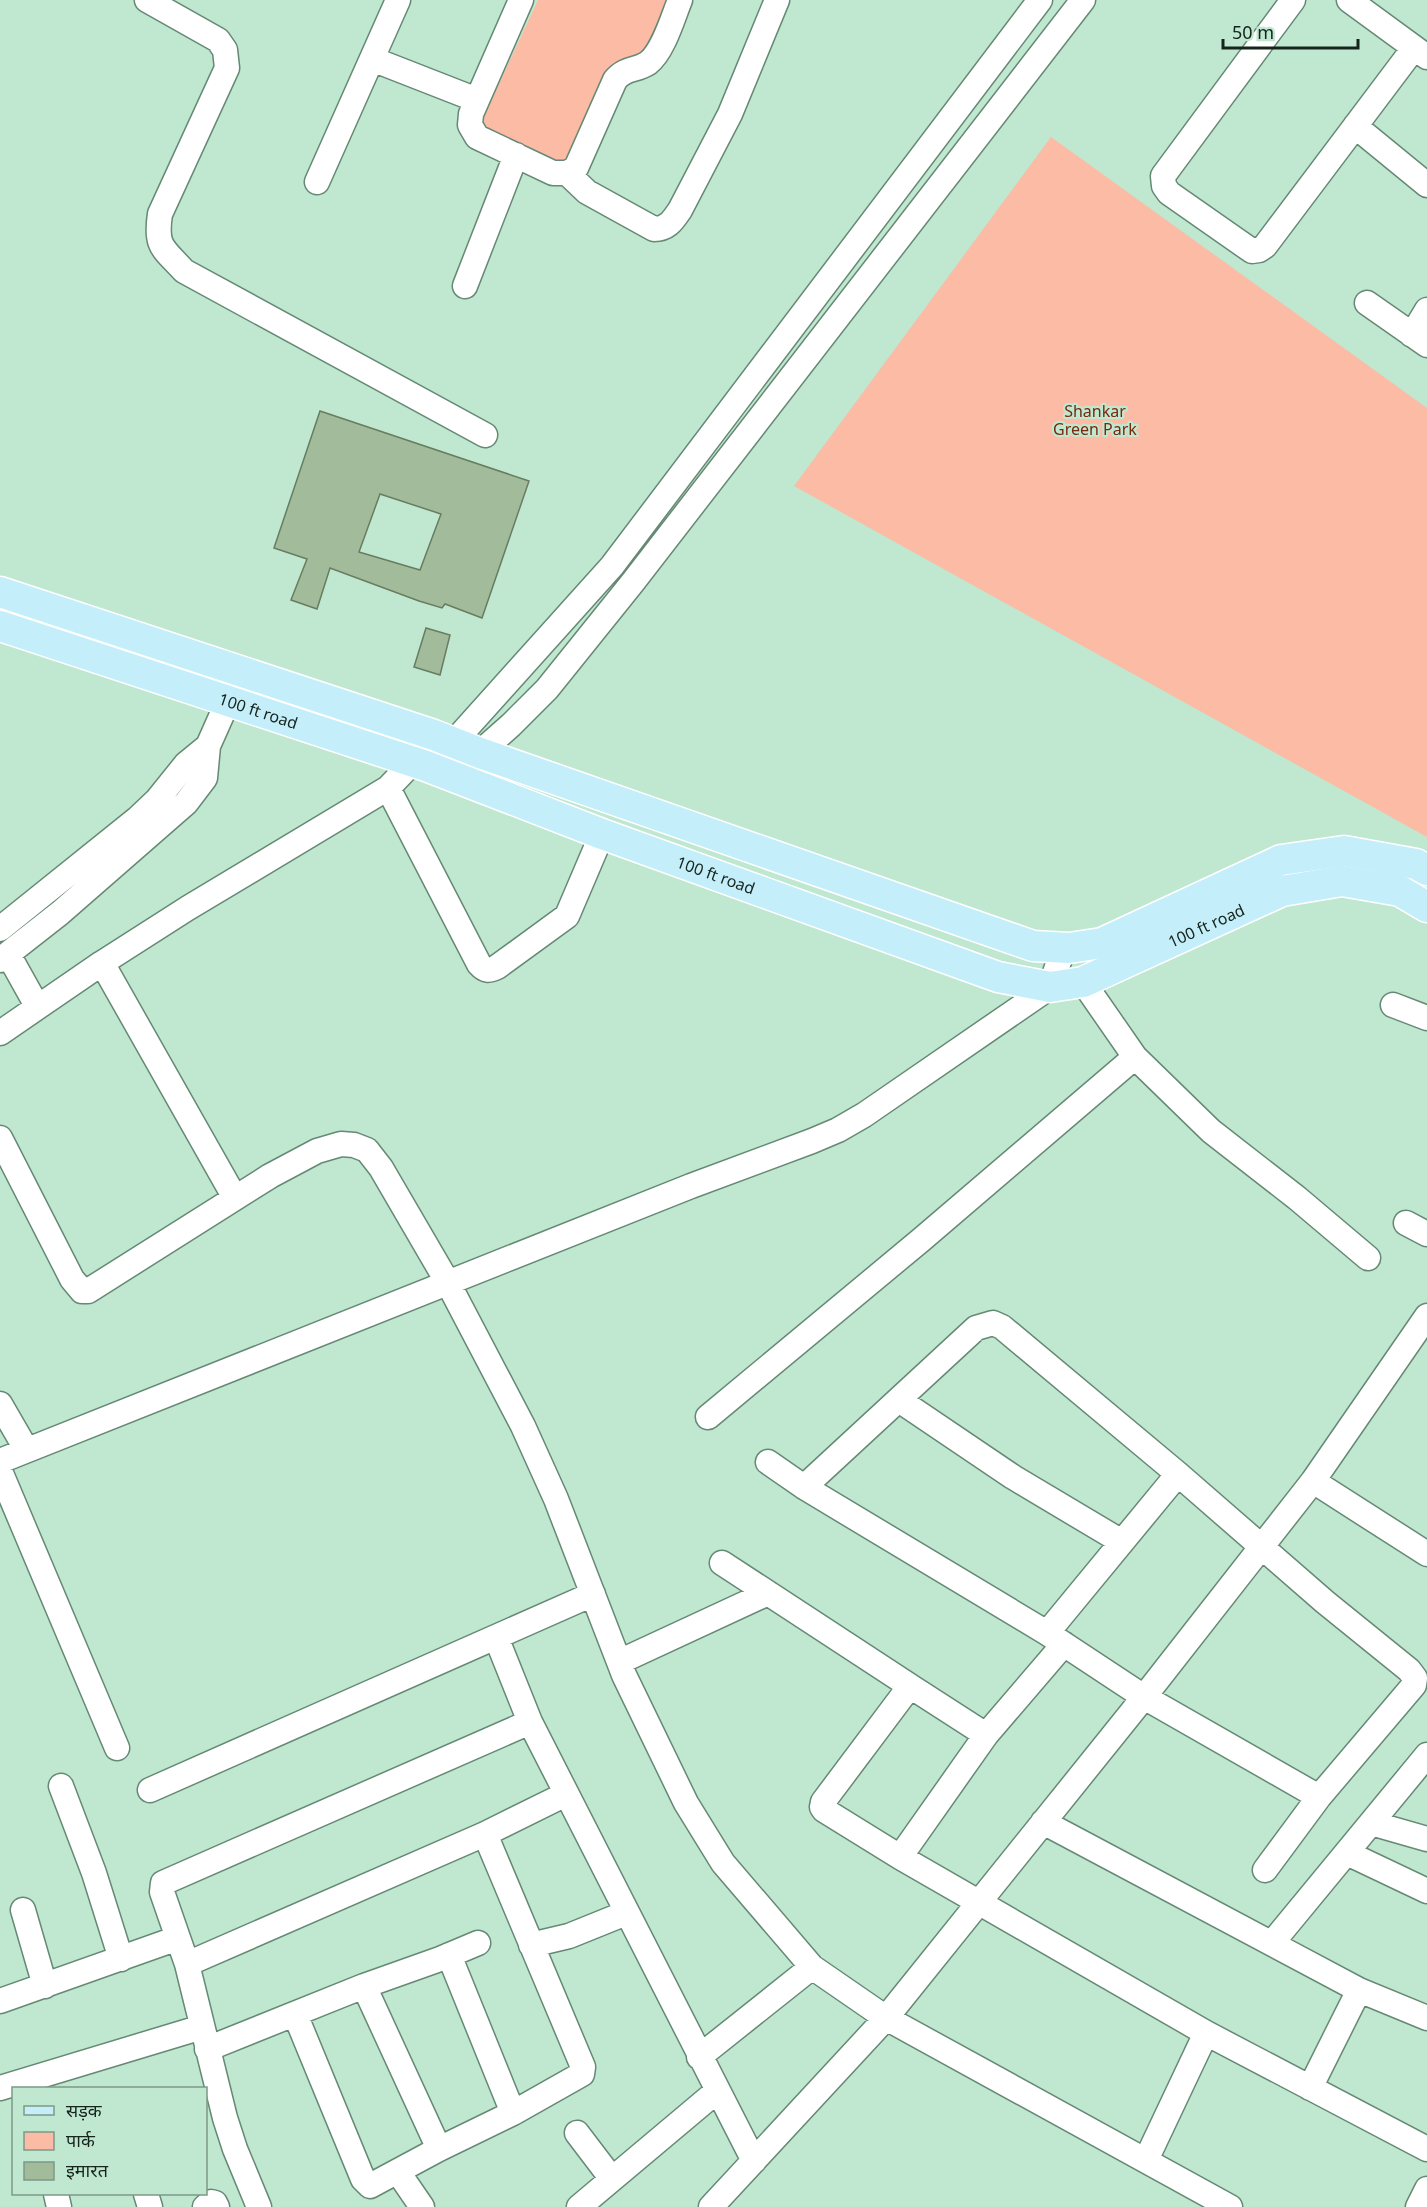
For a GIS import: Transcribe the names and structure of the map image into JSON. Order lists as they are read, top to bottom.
{
  "streets": {
    "main road": ["100 ft road"]
  },
  "parks": ["Shankar Green Park"],
  "legend": ["सड़क", "पार्क", "इमारत"],
  "scale_bar": "50 m"
}
